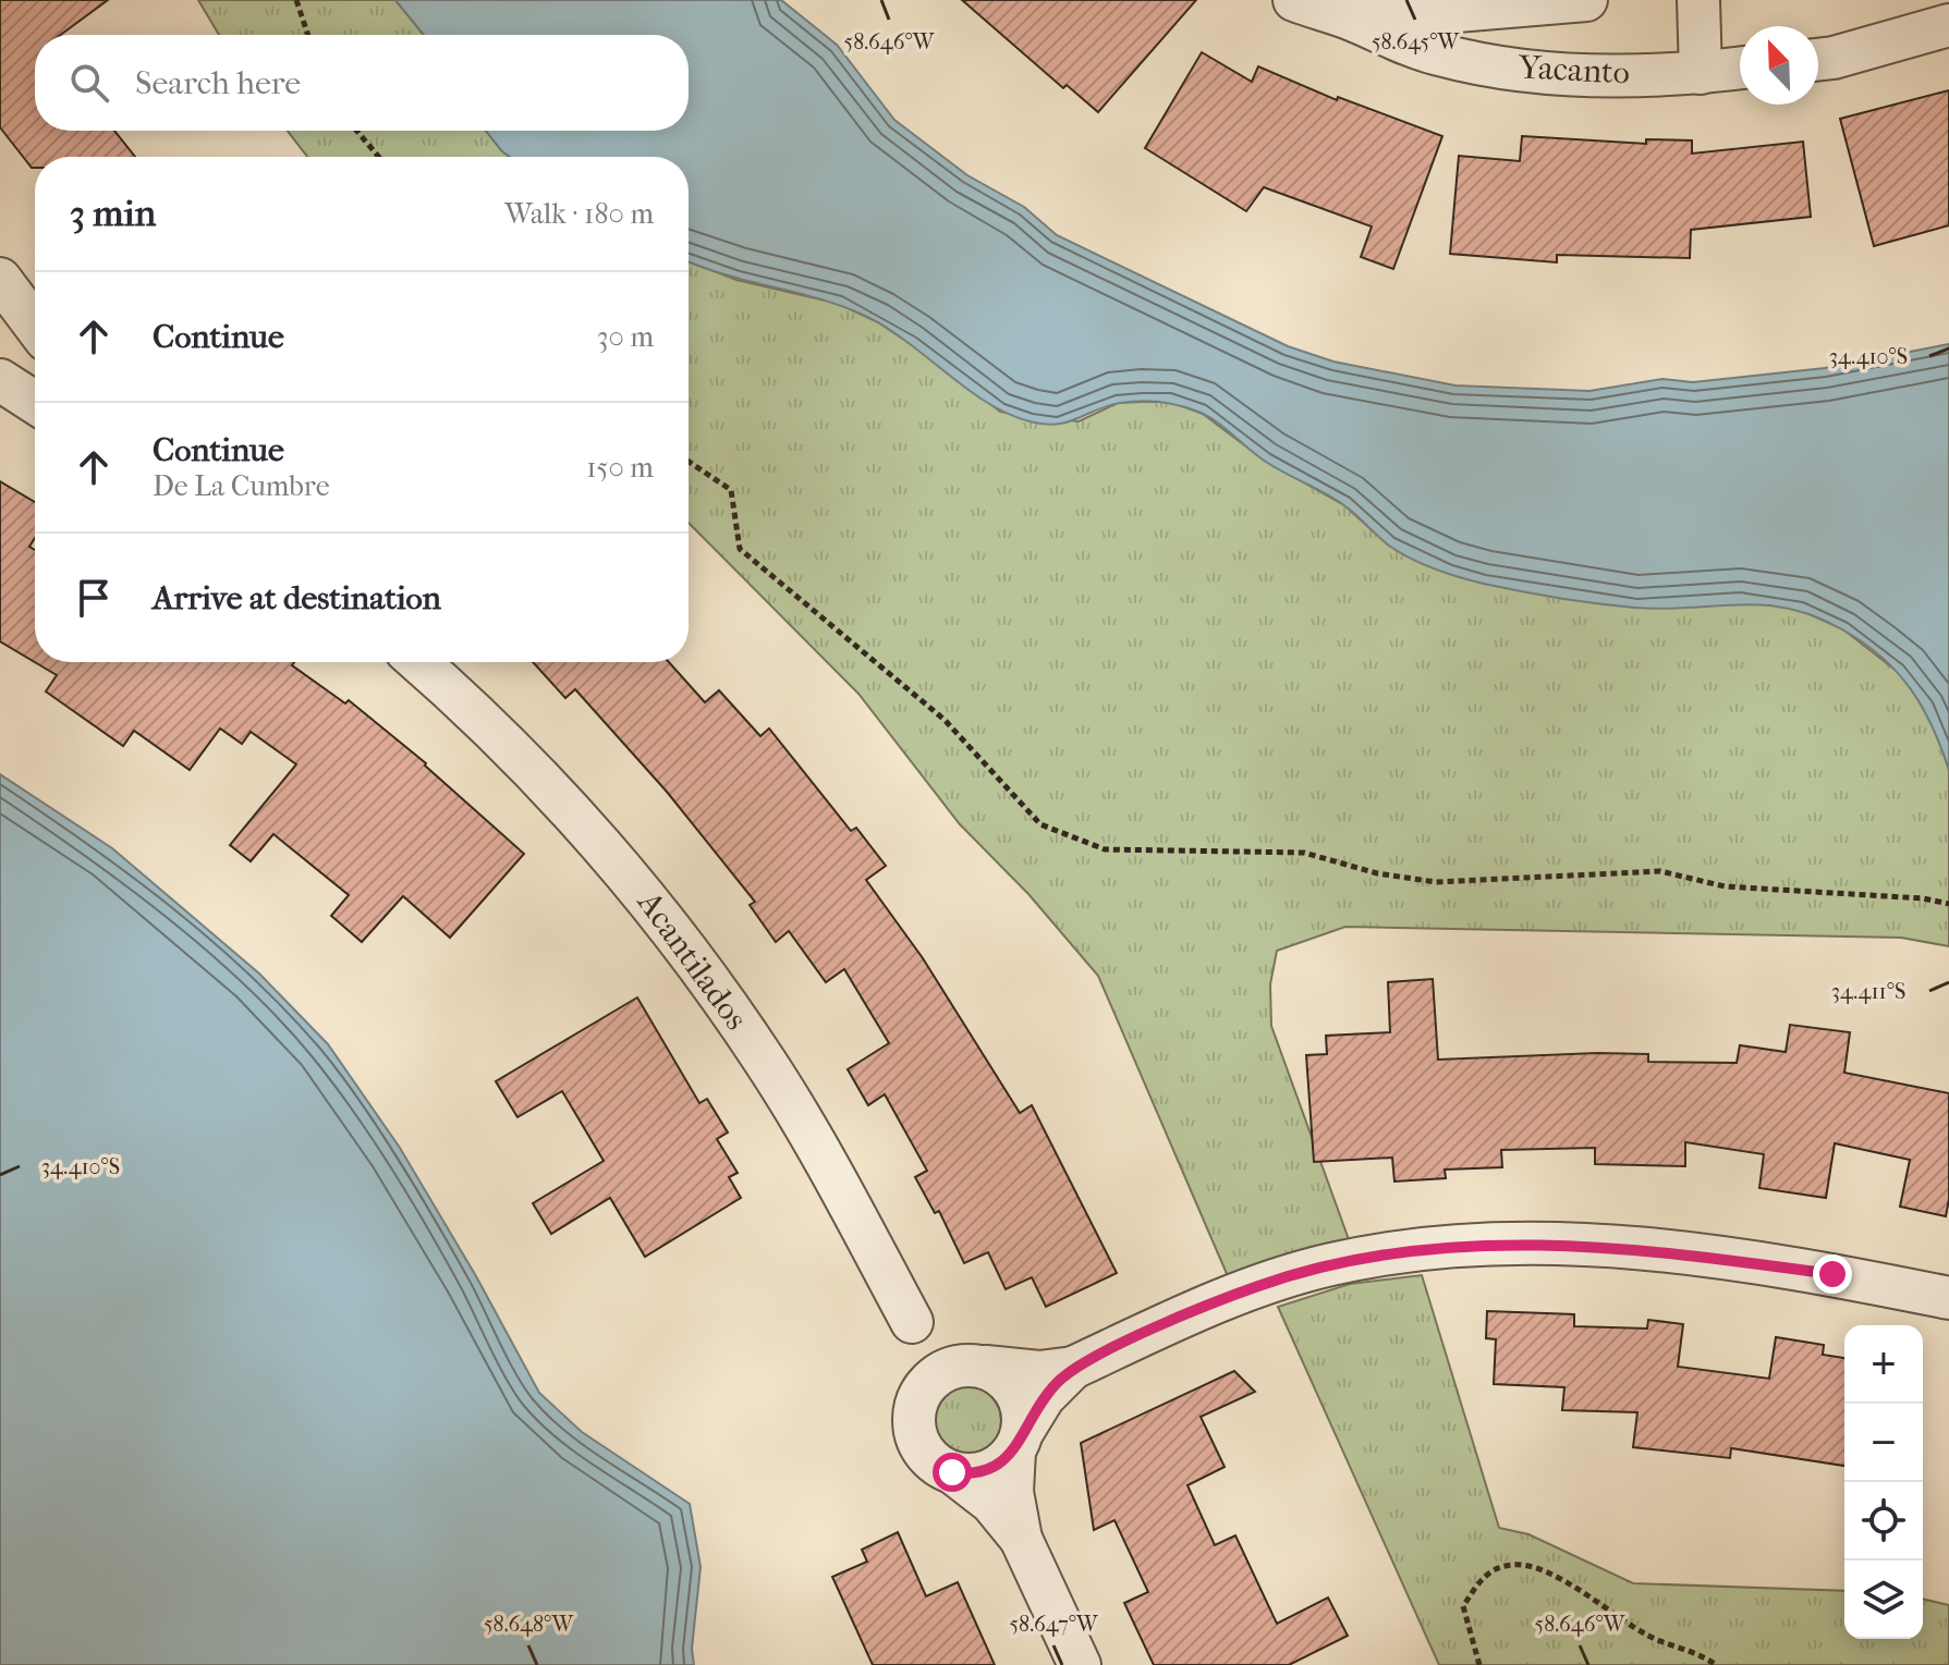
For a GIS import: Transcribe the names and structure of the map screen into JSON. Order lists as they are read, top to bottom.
{
  "streets": {
    "street": ["Yacanto", "Acantilados"]
  },
  "north": "top left",
  "page": {
    "search": "Search here",
    "heading": ["3 min", "Walk · 180 m"],
    "list": [
      ["Continue", "30 m"],
      ["Continue", "De La Cumbre", "150 m"],
      "Arrive at destination"
    ],
    "map_buttons": ["+", "−"]
  },
  "coordinates": [
    "58.646°W",
    "58.645°W",
    "34.410°S",
    "34.411°S",
    "58.648°W",
    "58.647°W"
  ]
}
